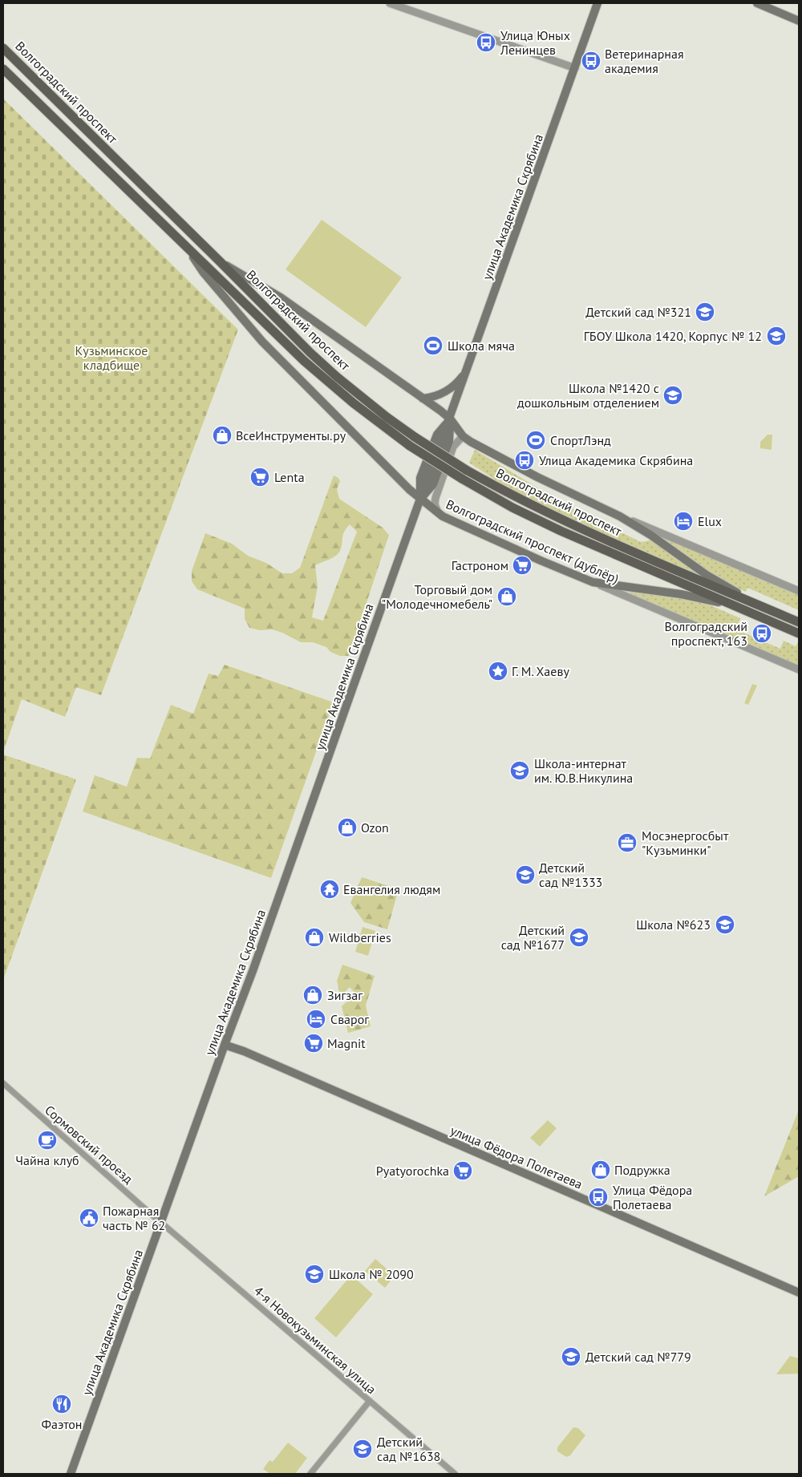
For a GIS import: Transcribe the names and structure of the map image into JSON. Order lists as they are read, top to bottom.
{
  "streets": {
    "main road": [
      "Волгоградский проспект",
      "улица Академика Скрябина",
      "Волгоградский проспект (дублёр)",
      "улица Фёдора Полетаева"
    ],
    "street": ["Сормовский проезд", "4-я Новокузьминская улица"]
  },
  "crossings": [
    ["Волгоградский проспект", "Волгоградский проспект (дублёр)"],
    ["улица Академика Скрябина", "Волгоградский проспект (дублёр)"],
    ["улица Академика Скрябина", "Сормовский проезд"],
    ["улица Академика Скрябина", "улица Фёдора Полетаева"],
    ["улица Академика Скрябина", "4-я Новокузьминская улица"],
    ["Сормовский проезд", "4-я Новокузьминская улица"]
  ],
  "parks": ["Кузьминское кладбище"],
  "places": {
    "bus stop": [
      "Улица Юных Ленинцев",
      "Ветеринарная академия",
      "Улица Академика Скрябина",
      "Волгоградский проспект, 163",
      "Улица Фёдора Полетаева"
    ],
    "school or university": [
      "Детский сад №321",
      "ГБОУ Школа 1420, Корпус № 12",
      "Школа №1420 с дошкольным отделением",
      "Школа-интернат им. Ю.В.Никулина",
      "Детский сад №1333",
      "Школа №623",
      "Детский сад №1677",
      "Школа № 2090",
      "Детский сад №779",
      "Детский сад №1638"
    ],
    "sports": ["Школа мяча", "СпортЛэнд"],
    "shop": [
      "ВсеИнструменты.ру",
      "Торговый дом \"Молодечномебель\"",
      "Ozon",
      "Wildberries",
      "Зигзаг",
      "Подружка"
    ],
    "supermarket": [
      "Lenta",
      "Гастроном",
      "Magnit",
      "Pyatyorochka"
    ],
    "hotel": ["Elux", "Сварог"],
    "place": ["Г. М. Хаеву"],
    "office": ["Мосэнергосбыт \"Кузьминки\""],
    "temple": ["Евангелия людям"],
    "cafe": ["Чайна клуб"],
    "public building": ["Пожарная часть № 62"],
    "restaurant": ["Фаэтон"]
  }
}
